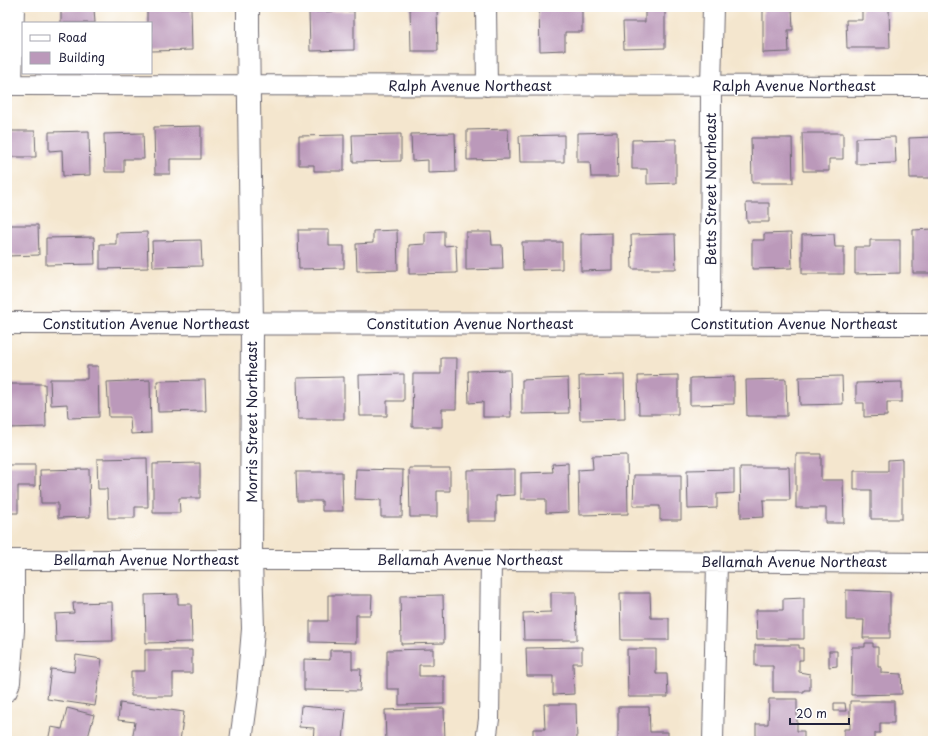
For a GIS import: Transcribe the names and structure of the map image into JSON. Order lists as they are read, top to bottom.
{
  "streets": {
    "street": [
      "Ralph Avenue Northeast",
      "Betts Street Northeast",
      "Constitution Avenue Northeast",
      "Morris Street Northeast",
      "Bellamah Avenue Northeast"
    ]
  },
  "crossings": [
    ["Ralph Avenue Northeast", "Betts Street Northeast"],
    ["Ralph Avenue Northeast", "Morris Street Northeast"],
    ["Betts Street Northeast", "Constitution Avenue Northeast"],
    ["Constitution Avenue Northeast", "Morris Street Northeast"],
    ["Morris Street Northeast", "Bellamah Avenue Northeast"]
  ],
  "legend": ["Road", "Building"],
  "scale_bar": "20 m"
}
